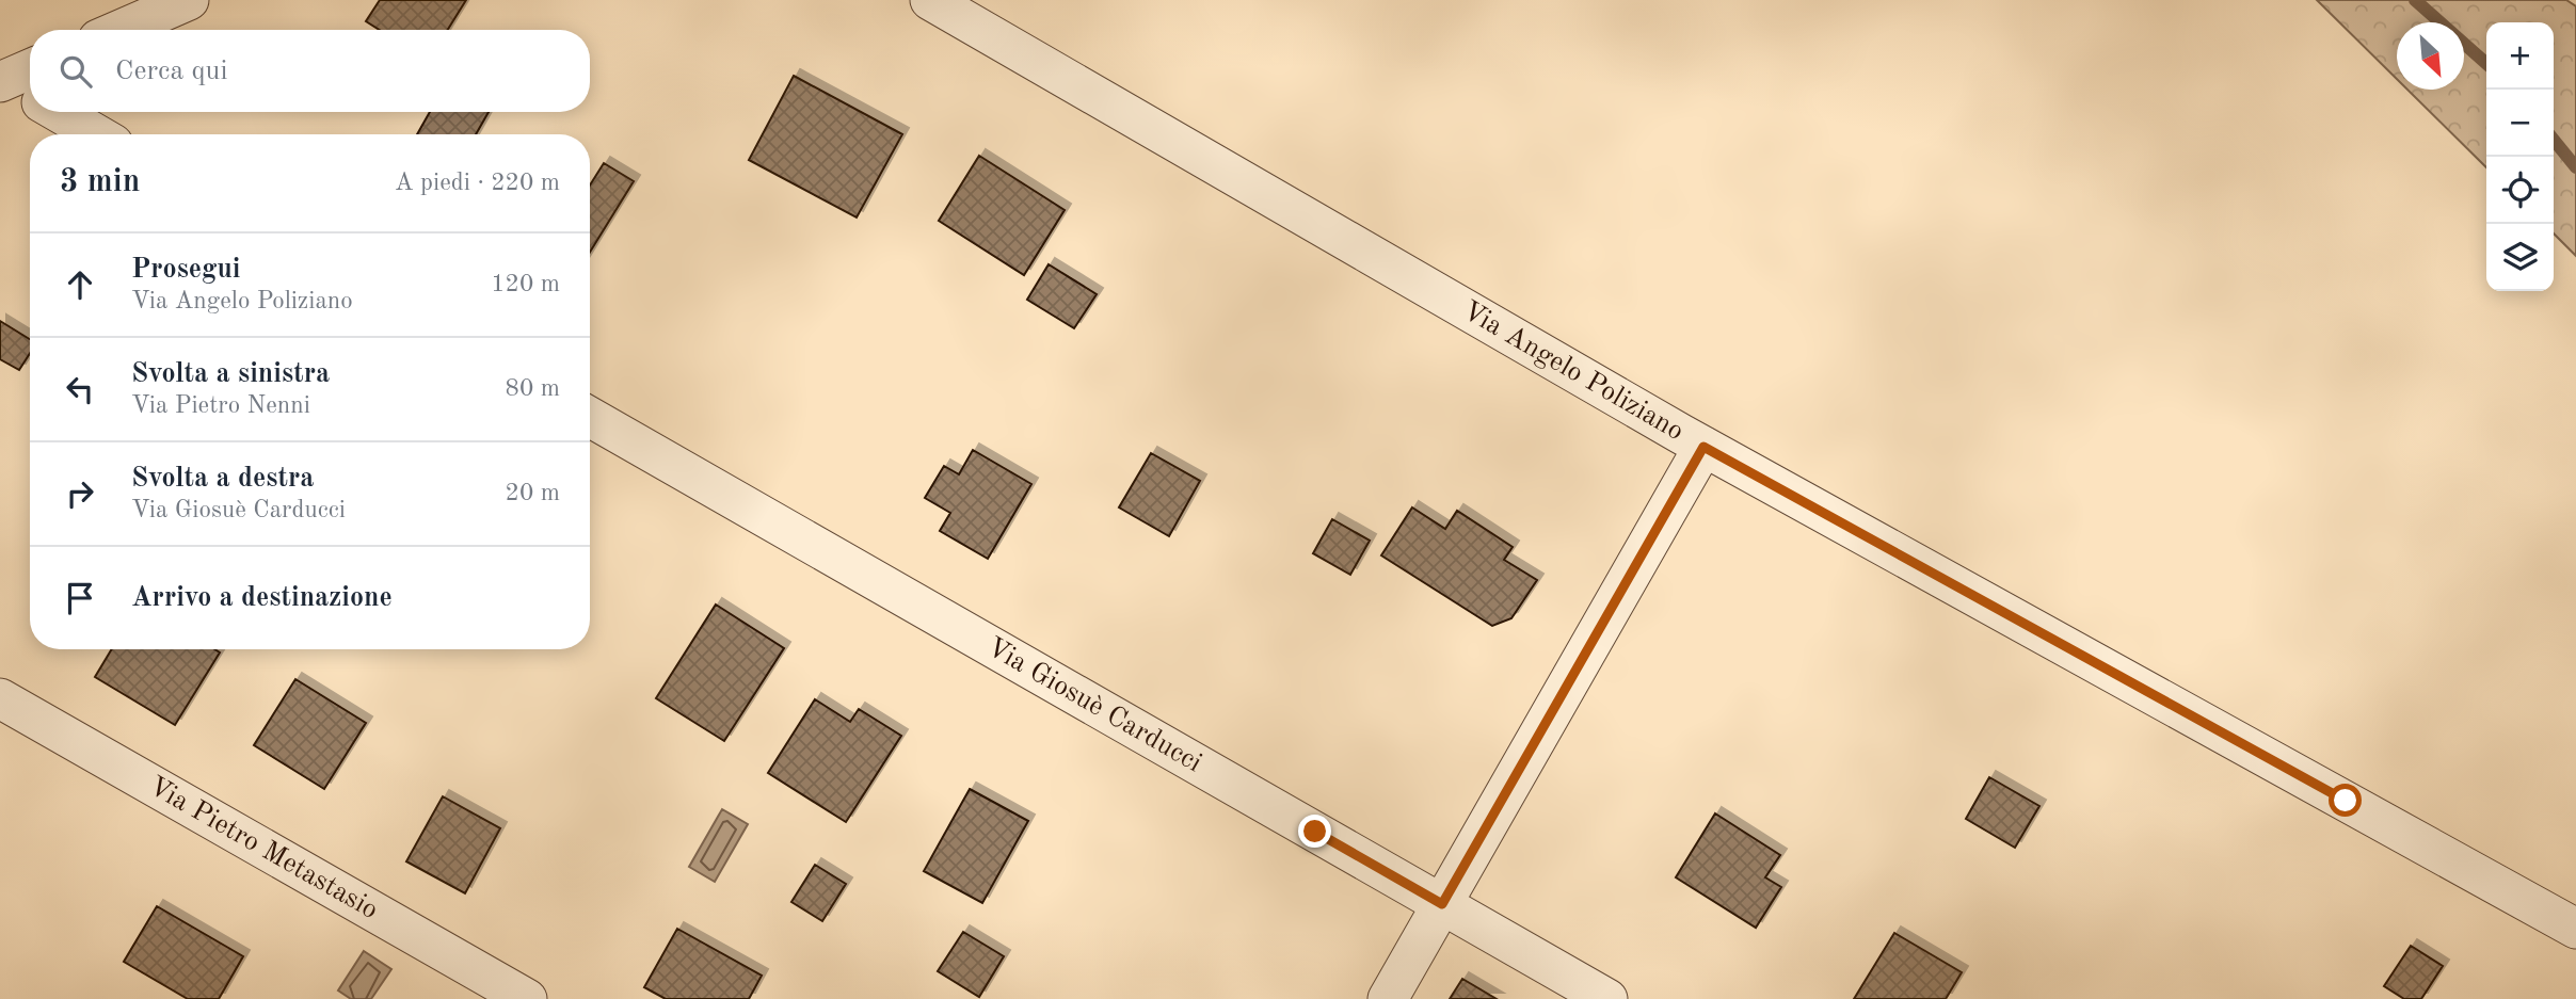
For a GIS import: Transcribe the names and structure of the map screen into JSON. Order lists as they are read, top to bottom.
{
  "streets": {
    "street": ["Via Angelo Poliziano", "Via Giosuè Carducci", "Via Pietro Metastasio"]
  },
  "north": "bottom right",
  "page": {
    "map_buttons": ["+", "−"],
    "search": "Cerca qui",
    "heading": ["3 min", "A piedi · 220 m"],
    "list": [
      ["Prosegui", "Via Angelo Poliziano", "120 m"],
      ["Svolta a sinistra", "Via Pietro Nenni", "80 m"],
      ["Svolta a destra", "Via Giosuè Carducci", "20 m"],
      "Arrivo a destinazione"
    ]
  }
}
